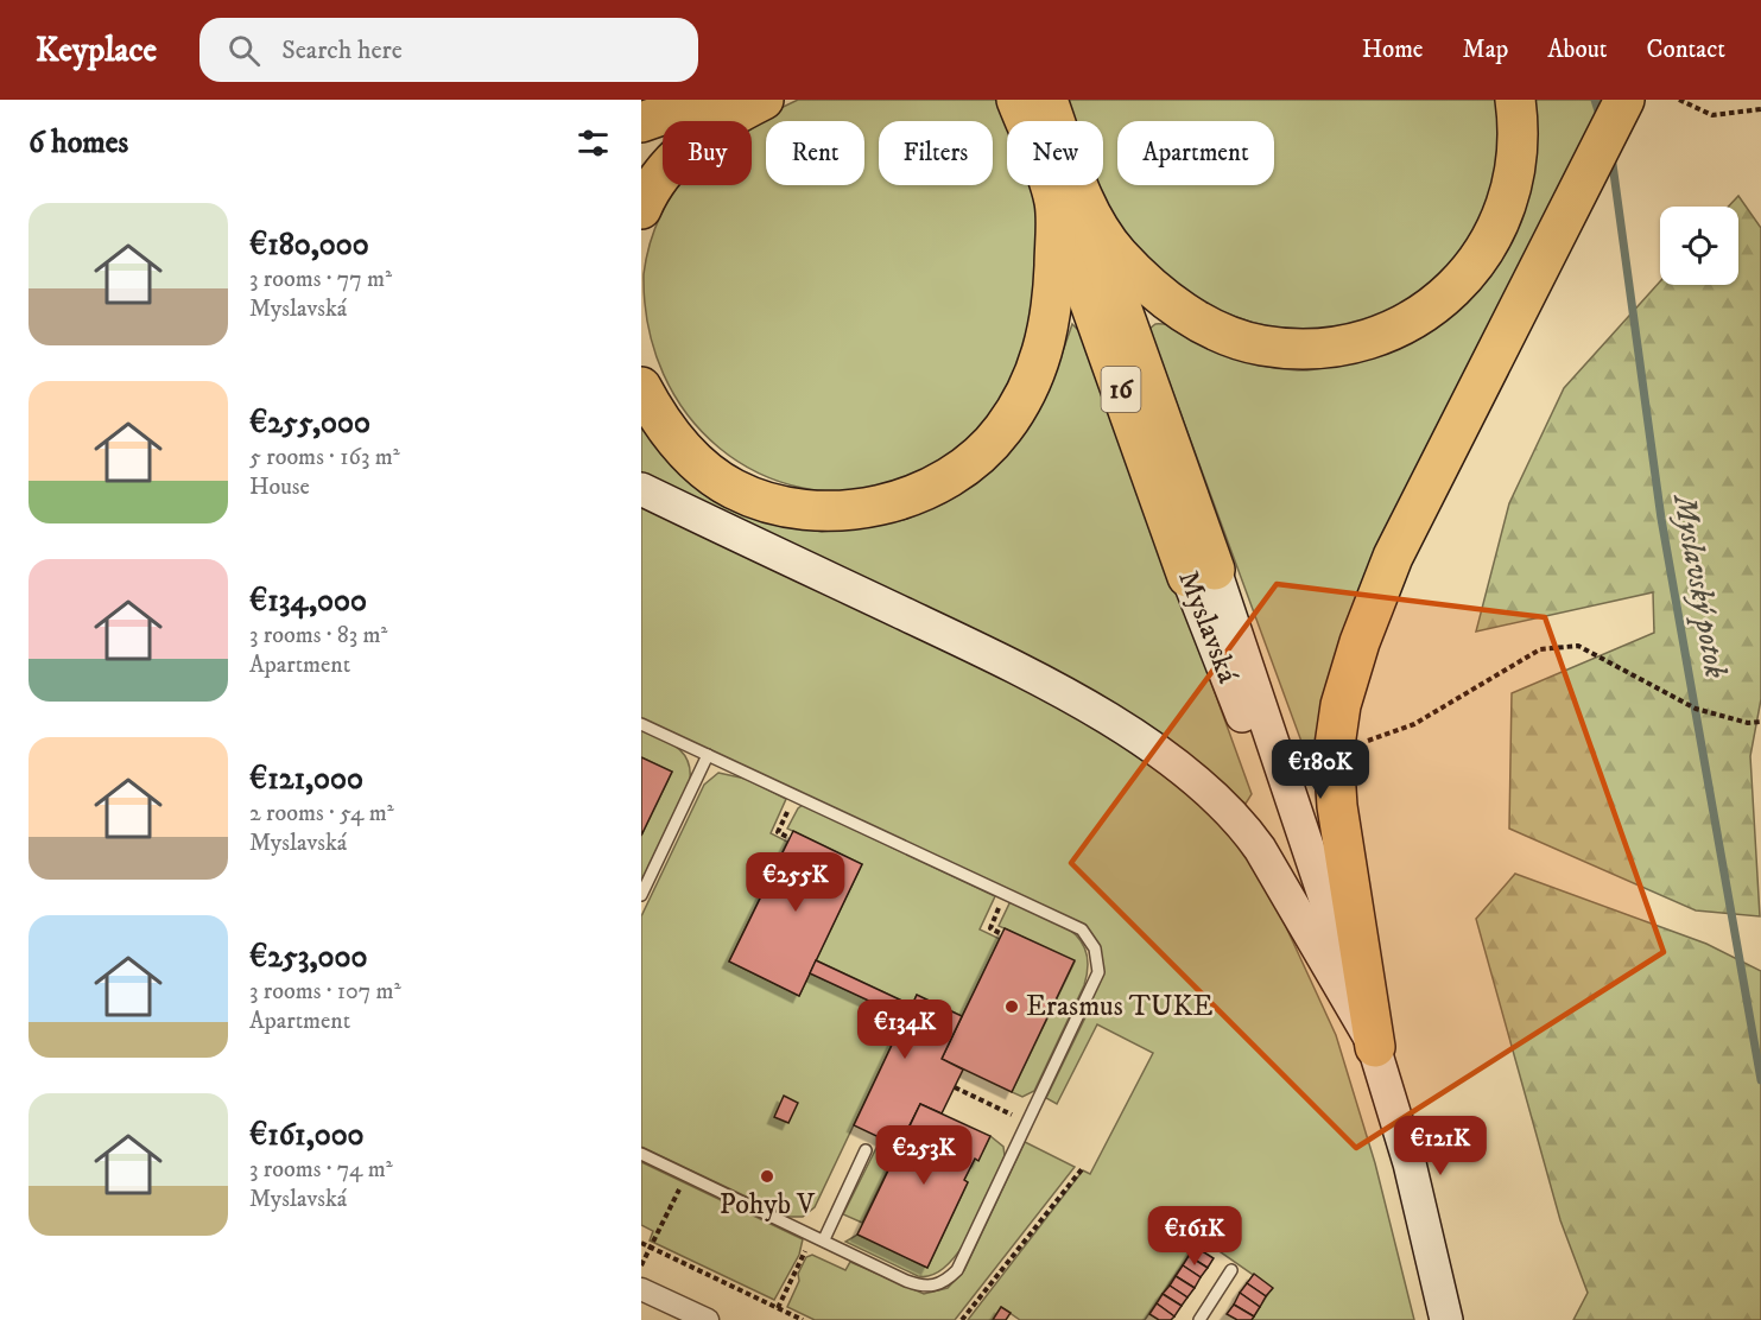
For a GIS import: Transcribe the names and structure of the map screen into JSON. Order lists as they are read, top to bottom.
{
  "streets": {
    "highway": ["16", "Myslavská"]
  },
  "crossings": [
    ["16", "Myslavská"]
  ],
  "water": ["Myslavský potok"],
  "places": ["Erasmus TUKE", "Pohyb V"],
  "page": {
    "header": "Keyplace",
    "search": "Search here",
    "nav": [
      "Home",
      "Map",
      "About",
      "Contact"
    ],
    "heading": "6 homes",
    "chip": [
      "Buy",
      "Rent",
      "Filters",
      "New",
      "Apartment"
    ],
    "list": [
      {
        "name": "€180,000",
        "note": "3 rooms · 77 m² · Myslavská"
      },
      {
        "name": "€255,000",
        "note": "5 rooms · 163 m² · House"
      },
      {
        "name": "€134,000",
        "note": "3 rooms · 83 m² · Apartment"
      },
      {
        "name": "€121,000",
        "note": "2 rooms · 54 m² · Myslavská"
      },
      {
        "name": "€253,000",
        "note": "3 rooms · 107 m² · Apartment"
      },
      {
        "name": "€161,000",
        "note": "3 rooms · 74 m² · Myslavská"
      }
    ],
    "price": [
      "€180K",
      "€255K",
      "€134K",
      "€121K",
      "€253K",
      "€161K"
    ]
  }
}
